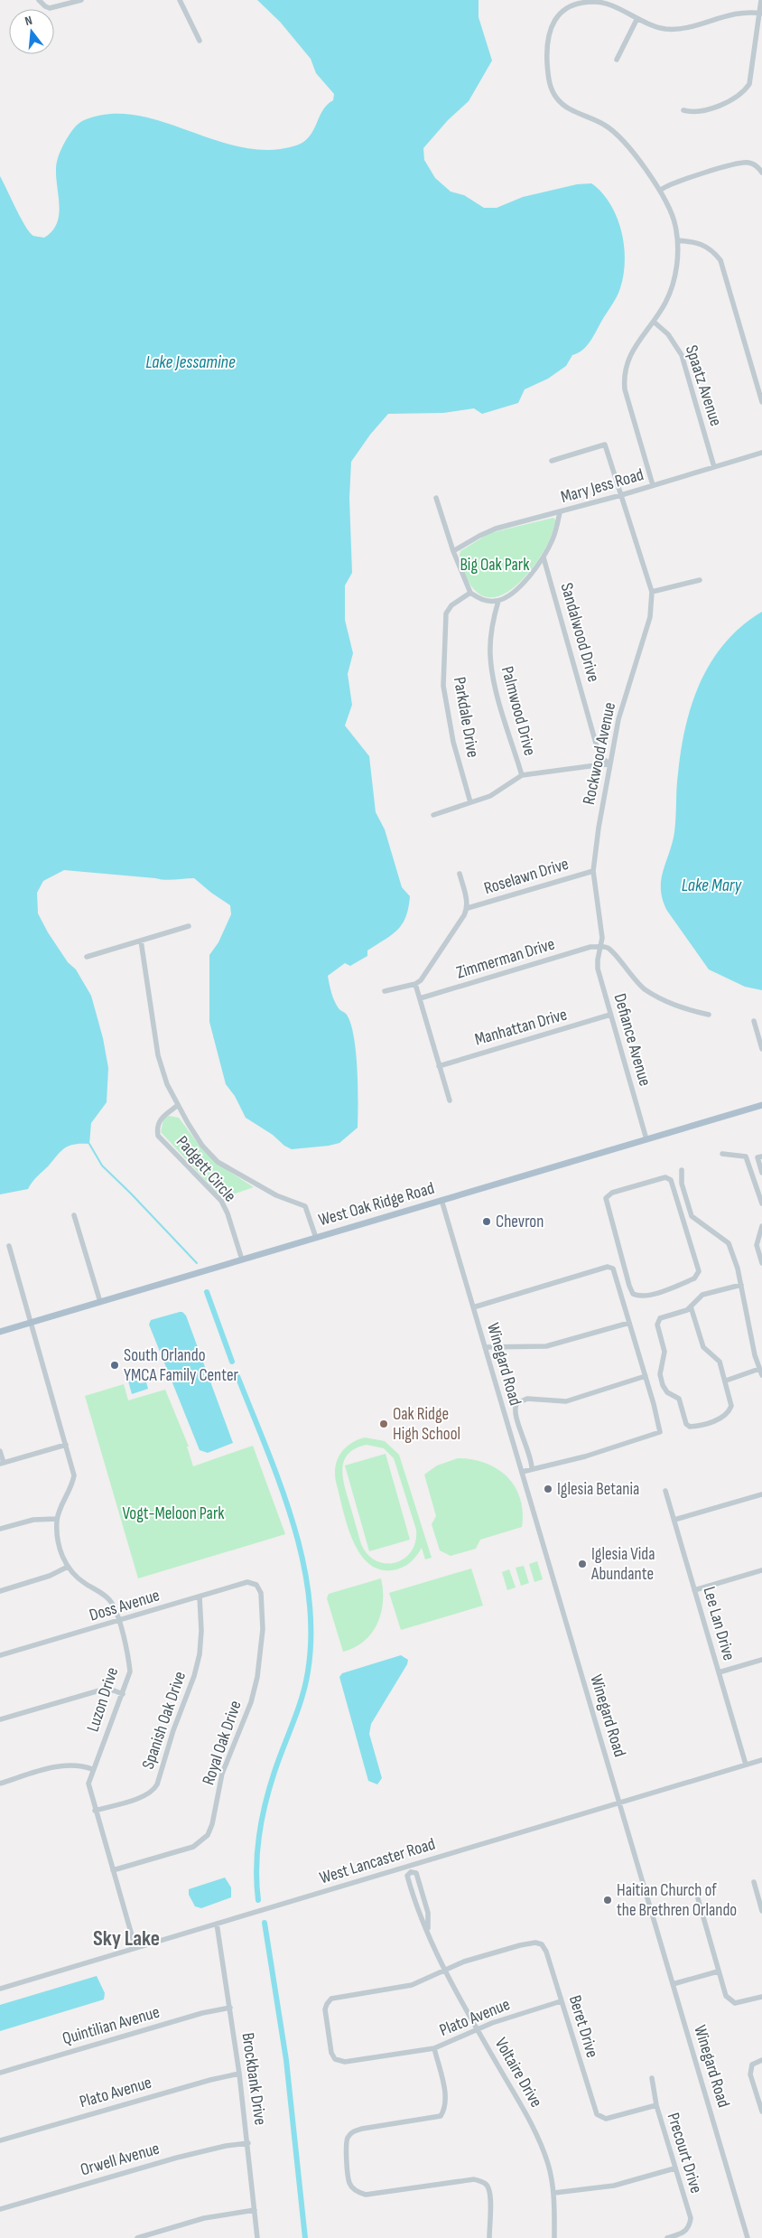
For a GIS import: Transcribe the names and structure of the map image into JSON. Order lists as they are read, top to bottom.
{
  "streets": {
    "main road": ["West Oak Ridge Road"],
    "street": [
      "Spaatz Avenue",
      "Mary Jess Road",
      "Sandalwood Drive",
      "Palmwood Drive",
      "Parkdale Drive",
      "Rockwood Avenue",
      "Roselawn Drive",
      "Zimmerman Drive",
      "Manhattan Drive",
      "Defiance Avenue",
      "Padgett Circle",
      "Winegard Road",
      "Doss Avenue",
      "Lee Lan Drive",
      "Luzon Drive",
      "Spanish Oak Drive",
      "Royal Oak Drive",
      "West Lancaster Road",
      "Plato Avenue",
      "Quintilian Avenue",
      "Beret Drive",
      "Voltaire Drive",
      "Brockbank Drive",
      "Precourt Drive",
      "Orwell Avenue"
    ]
  },
  "crossings": [
    ["Spaatz Avenue", "Mary Jess Road"],
    ["Mary Jess Road", "Rockwood Avenue"],
    ["Sandalwood Drive", "Rockwood Avenue"],
    ["Rockwood Avenue", "Roselawn Drive"],
    ["Rockwood Avenue", "Zimmerman Drive"],
    ["Rockwood Avenue", "Defiance Avenue"],
    ["Zimmerman Drive", "Defiance Avenue"],
    ["Manhattan Drive", "Defiance Avenue"],
    ["Defiance Avenue", "West Oak Ridge Road"],
    ["Padgett Circle", "West Oak Ridge Road"],
    ["West Oak Ridge Road", "Winegard Road"],
    ["West Oak Ridge Road", "Luzon Drive"],
    ["Winegard Road", "West Lancaster Road"],
    ["Doss Avenue", "Luzon Drive"],
    ["Doss Avenue", "Spanish Oak Drive"],
    ["Doss Avenue", "Royal Oak Drive"],
    ["Lee Lan Drive", "West Lancaster Road"],
    ["Luzon Drive", "Spanish Oak Drive"],
    ["Luzon Drive", "Royal Oak Drive"],
    ["Luzon Drive", "West Lancaster Road"],
    ["West Lancaster Road", "Voltaire Drive"],
    ["West Lancaster Road", "Brockbank Drive"],
    ["Plato Avenue", "Beret Drive"],
    ["Plato Avenue", "Voltaire Drive"],
    ["Plato Avenue", "Brockbank Drive"],
    ["Quintilian Avenue", "Brockbank Drive"],
    ["Beret Drive", "Voltaire Drive"],
    ["Beret Drive", "Precourt Drive"],
    ["Brockbank Drive", "Orwell Avenue"]
  ],
  "districts": ["Sky Lake"],
  "water": ["Lake Jessamine", "Lake Mary"],
  "parks": ["Big Oak Park", "Vogt-Meloon Park"],
  "places": [
    "Chevron",
    "South Orlando YMCA Family Center",
    "Oak Ridge High School",
    "Iglesia Betania",
    "Iglesia Vida Abundante",
    "Haitian Church of the Brethren Orlando"
  ],
  "north": "top"
}
